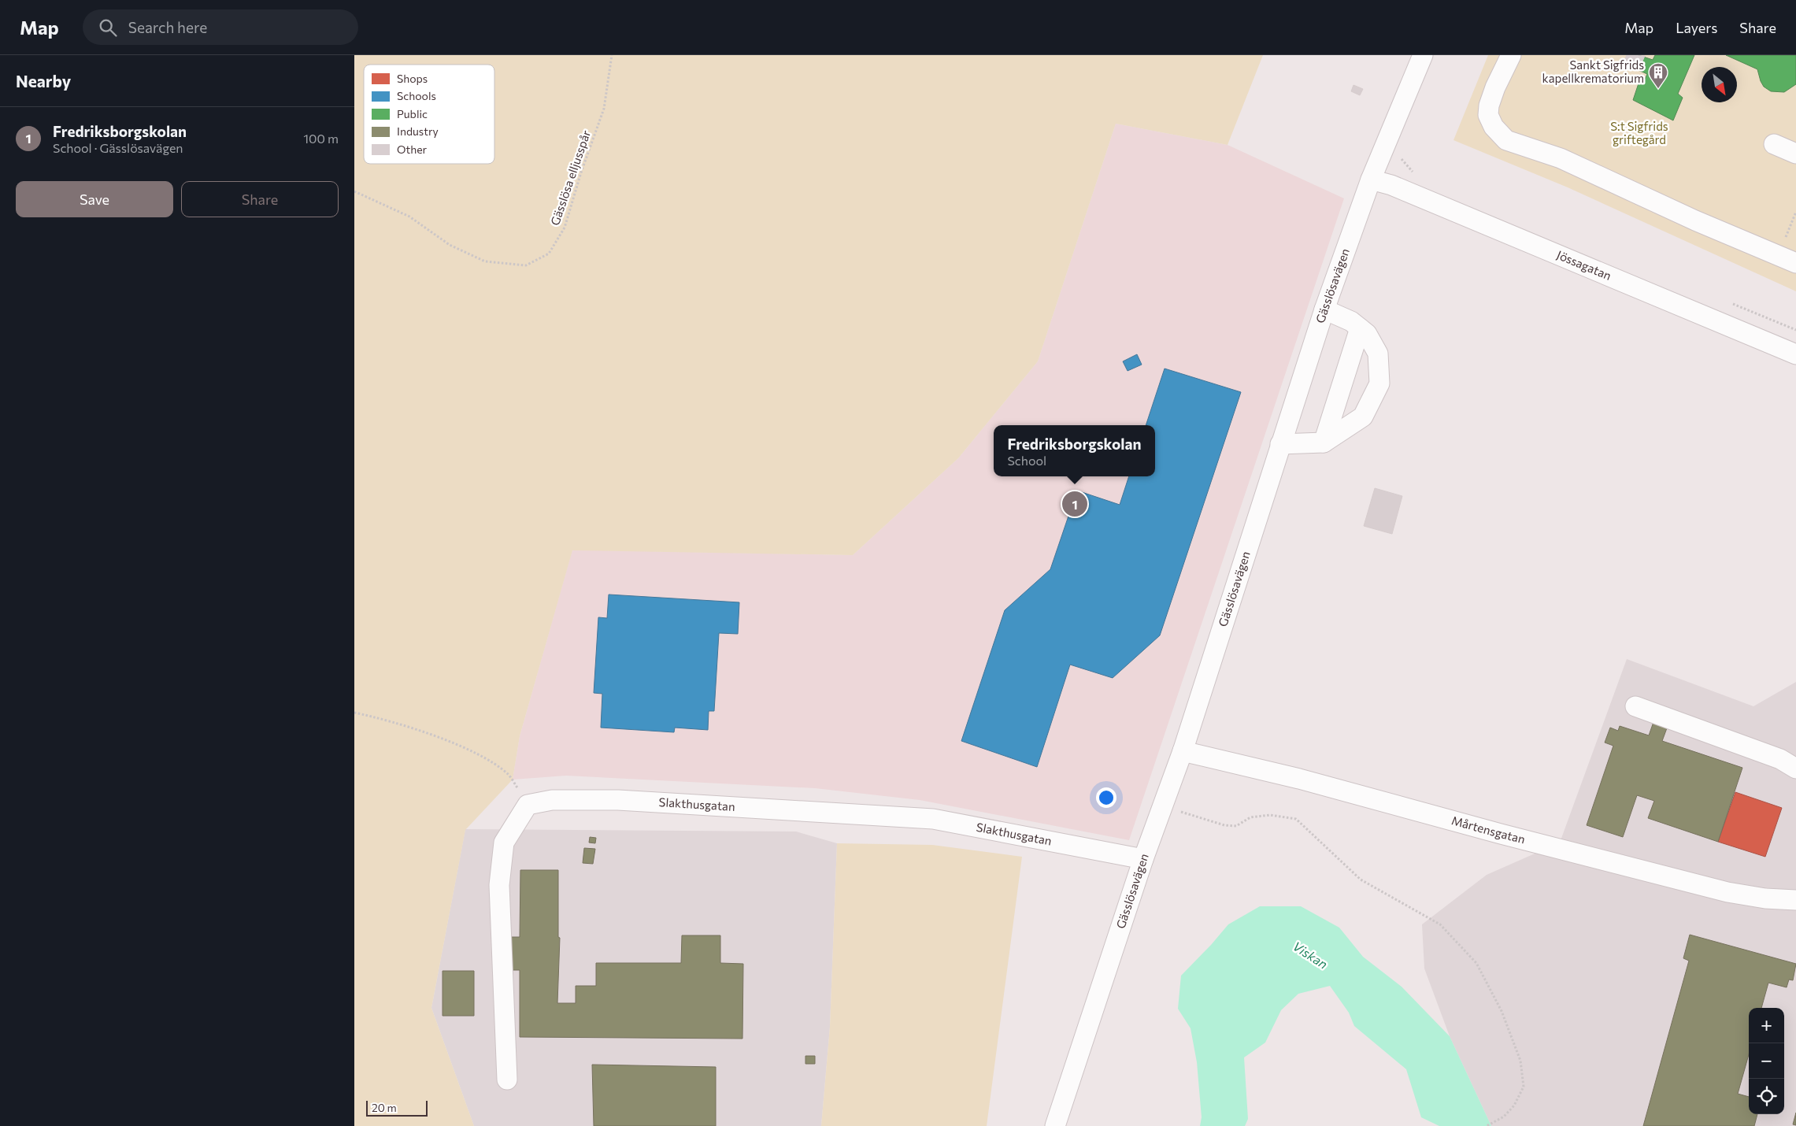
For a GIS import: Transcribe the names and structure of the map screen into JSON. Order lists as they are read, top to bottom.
{
  "streets": {
    "street": [
      "Jössagatan",
      "Gässlösavägen",
      "Slakthusgatan",
      "Mårtensgatan"
    ],
    "path": ["Gässlösa elljusspår"]
  },
  "crossings": [
    ["Jössagatan", "Gässlösavägen"],
    ["Gässlösavägen", "Slakthusgatan"],
    ["Gässlösavägen", "Mårtensgatan"]
  ],
  "water": ["Viskan"],
  "parks": ["S:t Sigfrids griftegård"],
  "places": {
    "building": ["Sankt Sigfrids kapellkrematorium"]
  },
  "legend": [
    "Shops",
    "Schools",
    "Public",
    "Industry",
    "Other"
  ],
  "scale_bar": "20 m",
  "north": "bottom right",
  "page": {
    "header": "Map",
    "search": "Search here",
    "nav": ["Map", "Layers", "Share"],
    "heading": "Nearby",
    "list": [
      {
        "mark": "1",
        "name": "Fredriksborgskolan",
        "note": "School · Gässlösavägen",
        "value": "100 m"
      }
    ],
    "buttons": ["Save", "Share"],
    "popup": ["Fredriksborgskolan", "School"],
    "pins": "1",
    "map_buttons": ["+", "−"],
    "scale": "20 m"
  }
}
